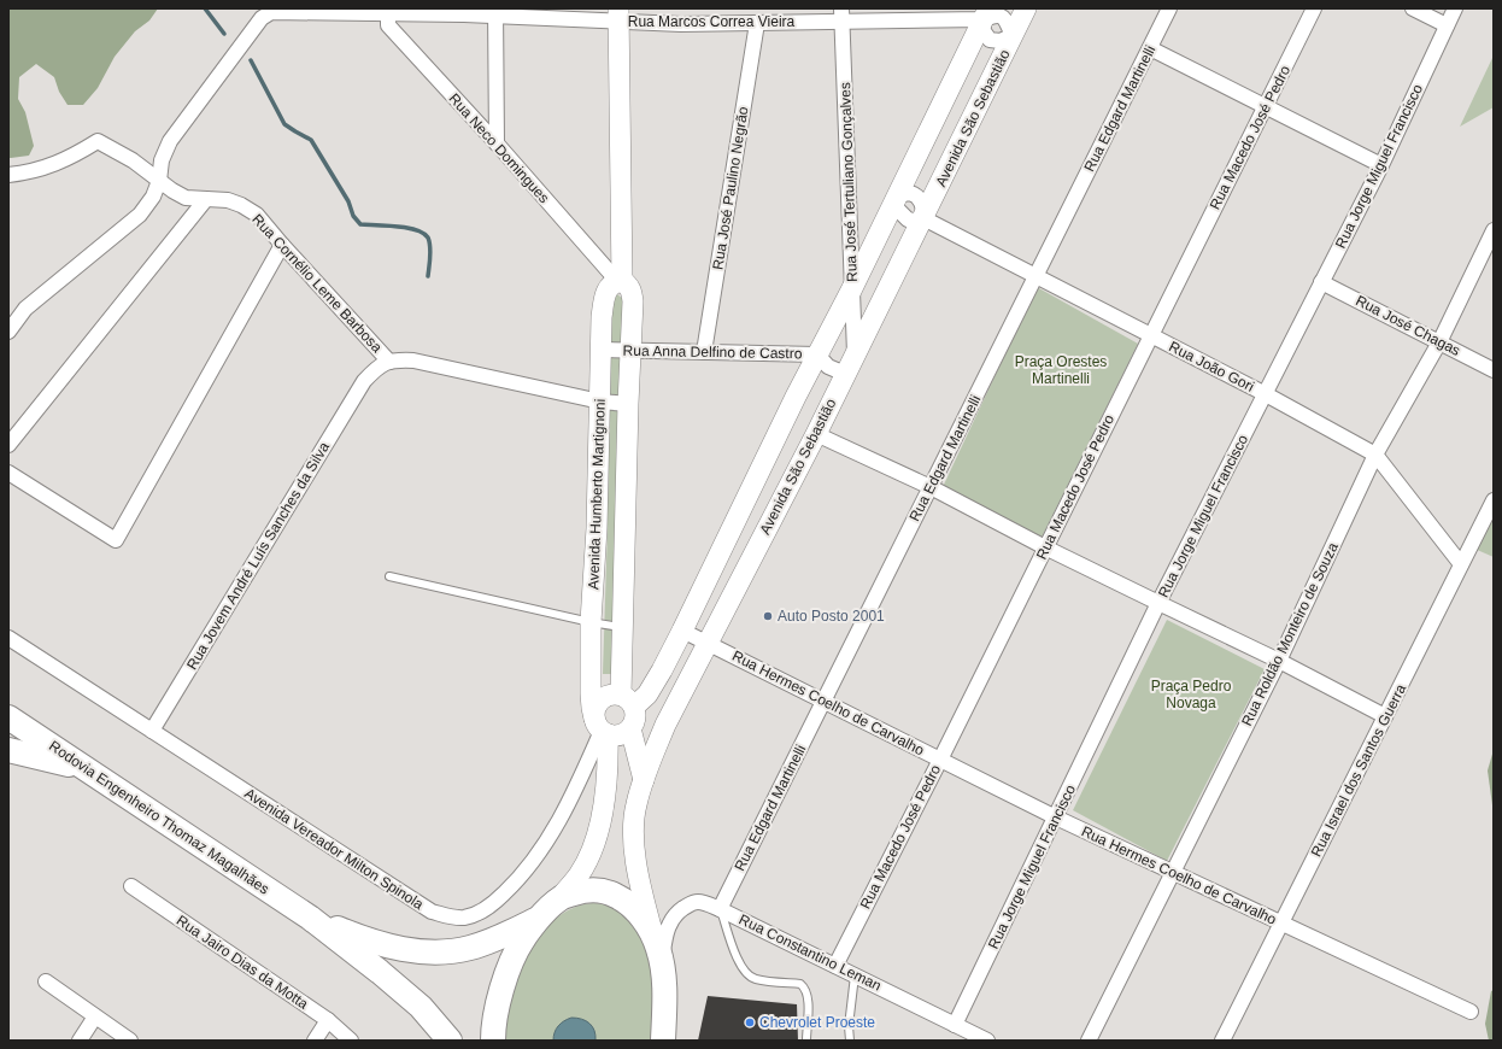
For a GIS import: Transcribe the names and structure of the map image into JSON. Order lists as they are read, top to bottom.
{
  "streets": {
    "main road": ["Avenida São Sebastião", "Avenida Humberto Martignoni", "Rodovia Engenheiro Thomaz Magalhães"],
    "street": [
      "Rua Marcos Correa Vieira",
      "Rua Edgard Martinelli",
      "Rua Macedo José Pedro",
      "Rua Neco Domingues",
      "Rua Jorge Miguel Francisco",
      "Rua José Tertuliano Gonçalves",
      "Rua José Paulino Negrão",
      "Rua Cornélio Leme Barbosa",
      "Rua José Chagas",
      "Rua Anna Delfino de Castro",
      "Rua João Gori",
      "Rua Jovem André Luís Sanches da Silva",
      "Rua Roldão Monteiro de Souza",
      "Rua Hermes Coelho de Carvalho",
      "Rua Israel dos Santos Guerra",
      "Avenida Vereador Milton Spinola",
      "Rua Constantino Leman",
      "Rua Jairo Dias da Motta"
    ]
  },
  "crossings": [
    ["Rua Marcos Correa Vieira", "Avenida São Sebastião"],
    ["Rua Marcos Correa Vieira", "Rua Neco Domingues"],
    ["Rua Marcos Correa Vieira", "Rua José Tertuliano Gonçalves"],
    ["Rua Marcos Correa Vieira", "Rua José Paulino Negrão"],
    ["Rua Marcos Correa Vieira", "Rua Cornélio Leme Barbosa"],
    ["Rua Edgard Martinelli", "Rua João Gori"],
    ["Rua Edgard Martinelli", "Rua Hermes Coelho de Carvalho"],
    ["Rua Edgard Martinelli", "Rua Constantino Leman"],
    ["Avenida São Sebastião", "Rua José Tertuliano Gonçalves"],
    ["Avenida São Sebastião", "Rua Anna Delfino de Castro"],
    ["Avenida São Sebastião", "Rua João Gori"],
    ["Avenida São Sebastião", "Rua Hermes Coelho de Carvalho"],
    ["Avenida São Sebastião", "Rua Constantino Leman"],
    ["Rua Macedo José Pedro", "Rua João Gori"],
    ["Rua Macedo José Pedro", "Rua Hermes Coelho de Carvalho"],
    ["Rua Macedo José Pedro", "Rua Constantino Leman"],
    ["Rua Neco Domingues", "Avenida Humberto Martignoni"],
    ["Rua Jorge Miguel Francisco", "Rua José Chagas"],
    ["Rua Jorge Miguel Francisco", "Rua João Gori"],
    ["Rua Jorge Miguel Francisco", "Rua Hermes Coelho de Carvalho"],
    ["Rua Jorge Miguel Francisco", "Rua Constantino Leman"],
    ["Rua José Paulino Negrão", "Rua Anna Delfino de Castro"],
    ["Rua Cornélio Leme Barbosa", "Rua Jovem André Luís Sanches da Silva"],
    ["Rua José Chagas", "Rua Roldão Monteiro de Souza"],
    ["Rua Anna Delfino de Castro", "Avenida Humberto Martignoni"],
    ["Rua João Gori", "Rua Roldão Monteiro de Souza"],
    ["Rua João Gori", "Rua Israel dos Santos Guerra"],
    ["Avenida Humberto Martignoni", "Avenida Vereador Milton Spinola"],
    ["Rua Jovem André Luís Sanches da Silva", "Avenida Vereador Milton Spinola"],
    ["Rua Roldão Monteiro de Souza", "Rua Hermes Coelho de Carvalho"],
    ["Rua Hermes Coelho de Carvalho", "Rua Israel dos Santos Guerra"]
  ],
  "parks": ["Praça Orestes Martinelli", "Praça Pedro Novaga"],
  "places": ["Auto Posto 2001", "Chevrolet Proeste"]
}
